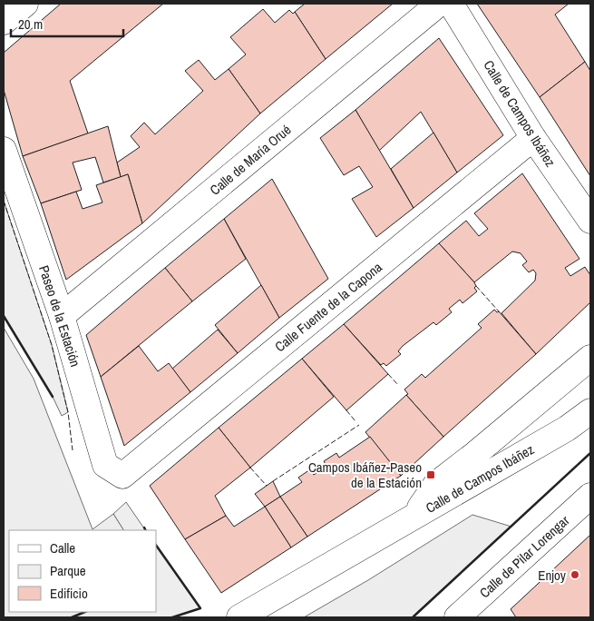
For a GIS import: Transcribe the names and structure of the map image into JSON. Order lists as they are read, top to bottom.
{
  "streets": {
    "street": [
      "Calle de Campos Ibáñez",
      "Calle de María Orué",
      "Calle Fuente de la Capona",
      "Paseo de la Estación",
      "Calle de Pilar Lorengar"
    ]
  },
  "crossings": [
    ["Calle de Campos Ibáñez", "Calle Fuente de la Capona"],
    ["Calle de María Orué", "Paseo de la Estación"],
    ["Calle Fuente de la Capona", "Paseo de la Estación"]
  ],
  "places": {
    "transit": ["Campos Ibáñez-Paseo de la Estación"],
    "other": ["Enjoy"]
  },
  "legend": ["Calle", "Parque", "Edificio"],
  "scale_bar": "20 m"
}
